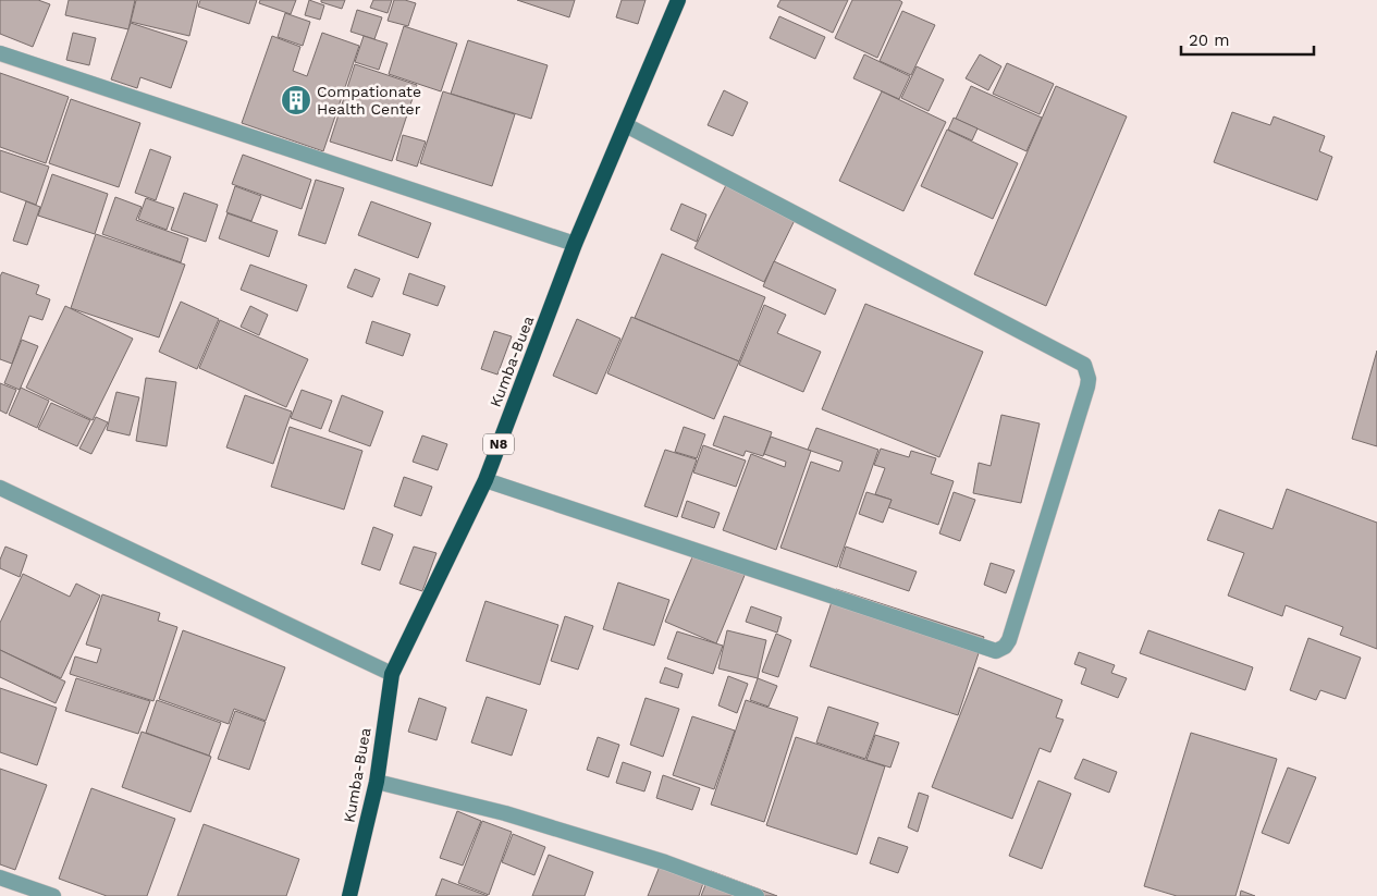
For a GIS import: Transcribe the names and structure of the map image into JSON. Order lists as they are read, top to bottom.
{
  "streets": {
    "highway": ["Kumba-Buea", "N8"]
  },
  "places": {
    "building": ["Compationate Health Center"]
  },
  "scale_bar": "20 m"
}
